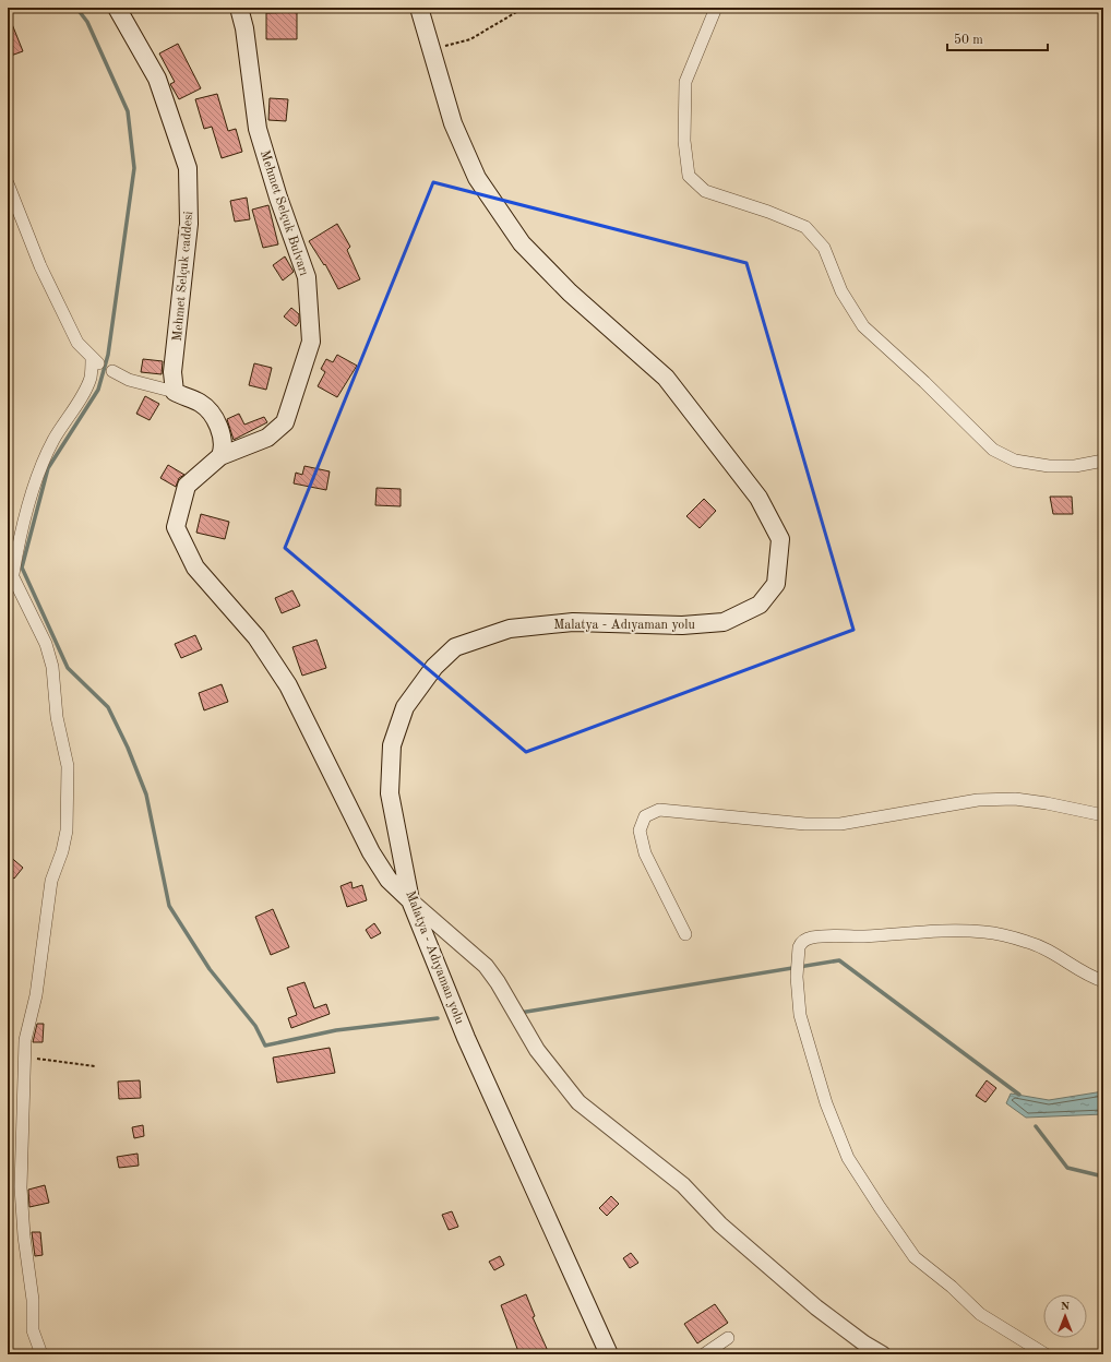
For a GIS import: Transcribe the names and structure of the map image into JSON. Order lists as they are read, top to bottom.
{
  "streets": {
    "main road": ["Mehmet Selçuk Bulvarı", "Mehmet Selçuk caddesi", "Malatya - Adıyaman yolu"]
  },
  "crossings": [
    ["Mehmet Selçuk Bulvarı", "Malatya - Adıyaman yolu"]
  ],
  "scale_bar": "50 m",
  "north": "top"
}
